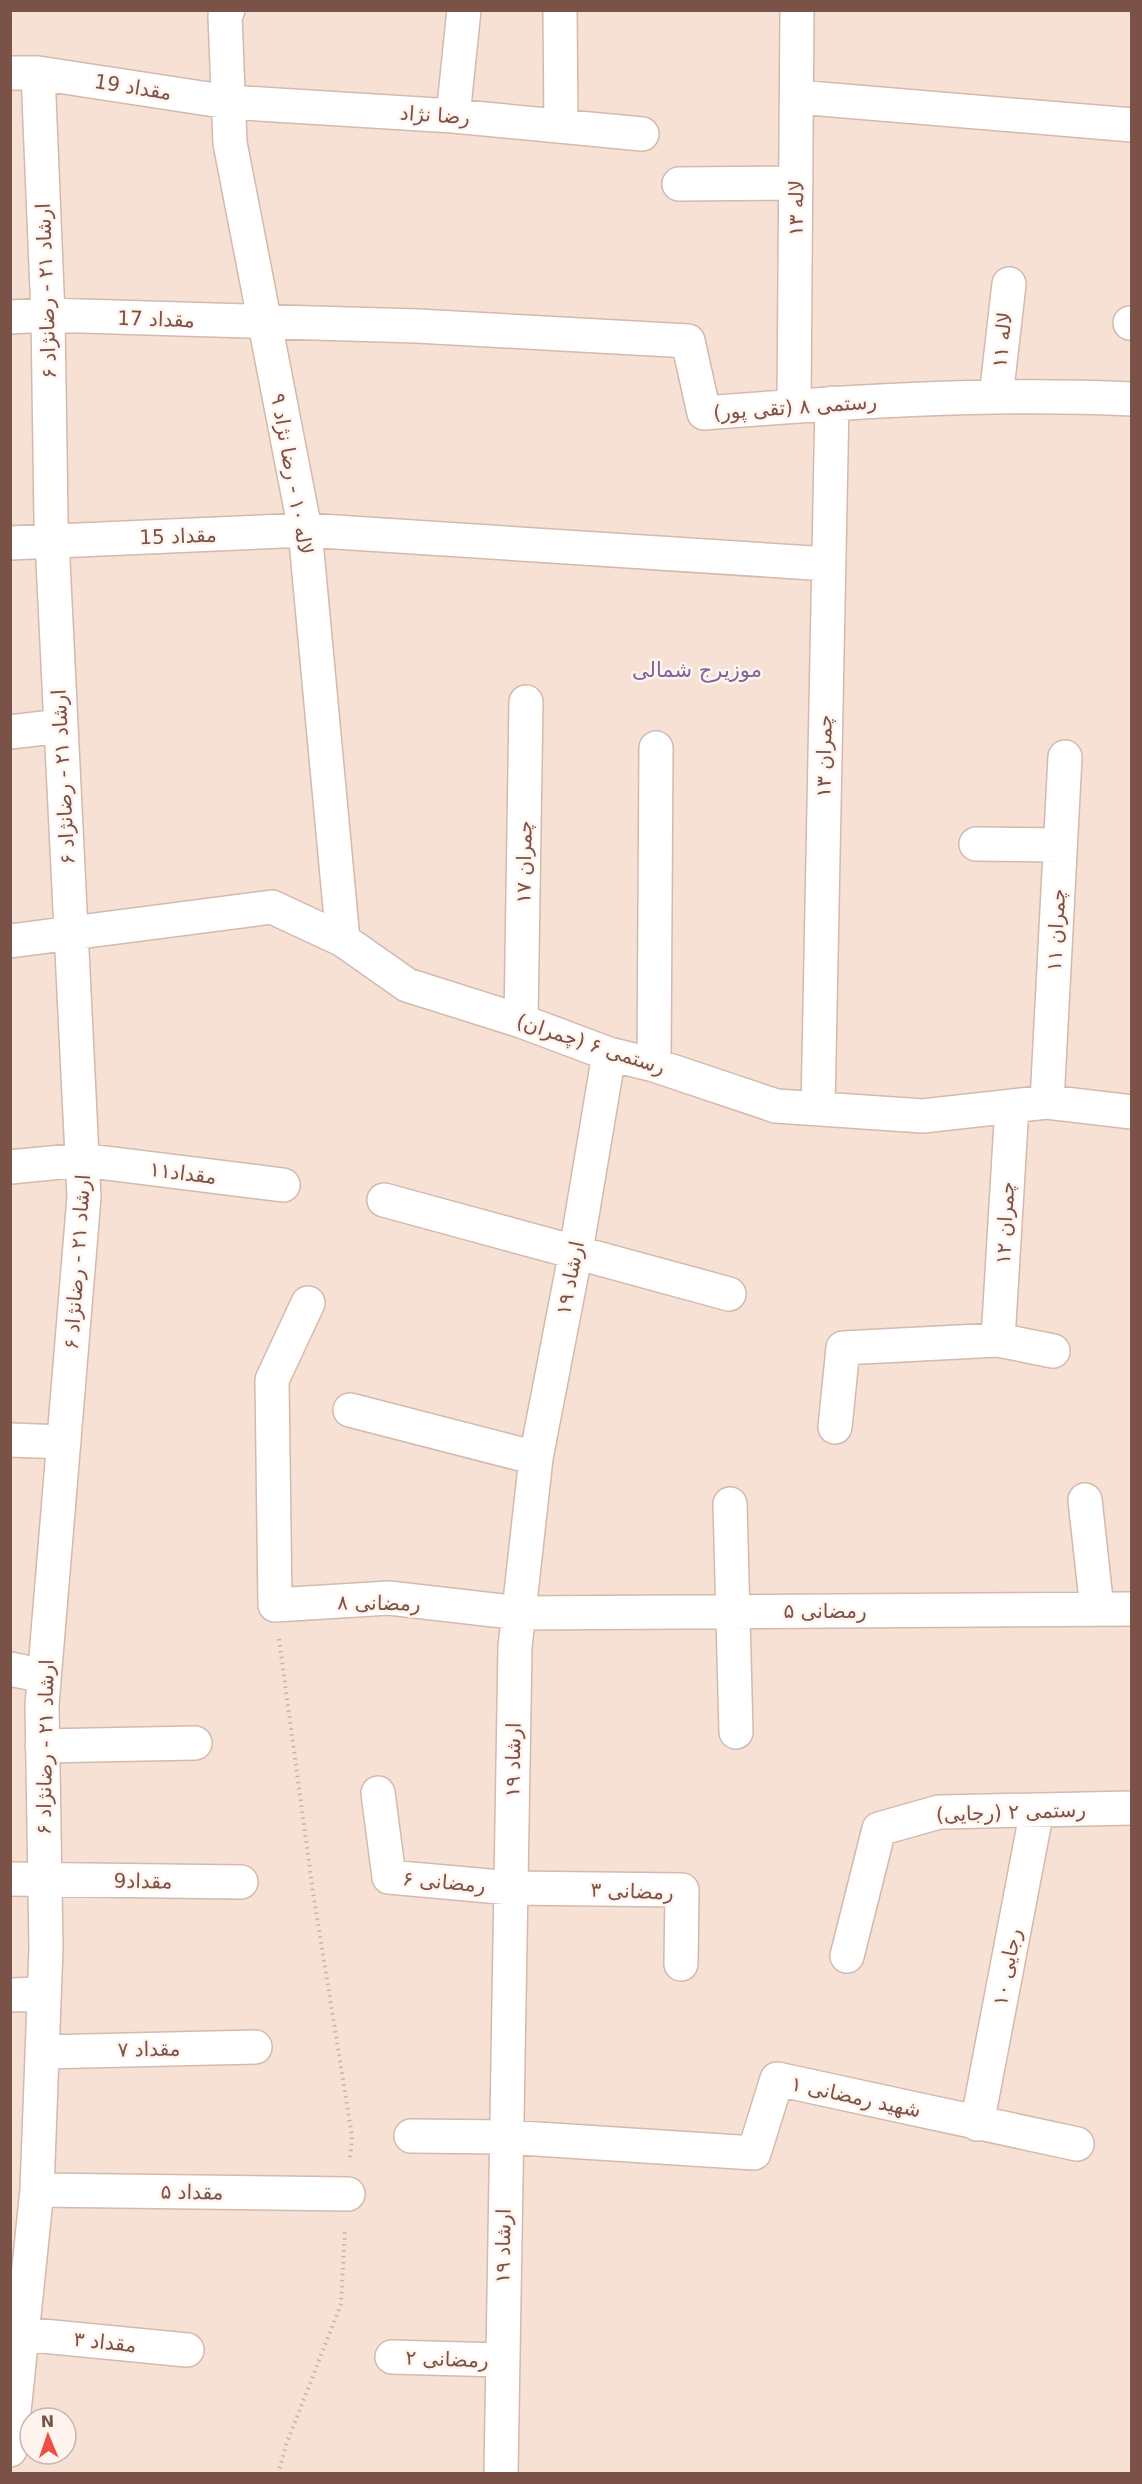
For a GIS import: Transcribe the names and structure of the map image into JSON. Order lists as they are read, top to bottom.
{
  "streets": {
    "street": [
      "مقداد 19",
      "رضا نژاد",
      "لاله ۱۳",
      "ارشاد ۲۱ - رضانژاد ۶",
      "مقداد 17",
      "لاله ۱۱",
      "رستمی ۸ (تقی پور)",
      "لاله ۱۰ - رضا نژاد ۹",
      "مقداد 15",
      "چمران ۱۳",
      "چمران ۱۷",
      "چمران ۱۱",
      "رستمی ۶ (چمران)",
      "مقداد۱۱",
      "چمران ۱۲",
      "ارشاد ۱۹",
      "رمضانی ۸",
      "رمضانی ۵",
      "رستمی ۲ (رجایی)",
      "مقداد9",
      "رمضانی ۶",
      "رمضانی ۳",
      "رجایی ۱۰",
      "مقداد ۷",
      "شهید رمضانی ۱",
      "مقداد ۵",
      "مقداد ۳",
      "رمضانی ۲"
    ]
  },
  "crossings": [
    ["مقداد 19", "رضا نژاد"],
    ["مقداد 19", "ارشاد ۲۱ - رضانژاد ۶"],
    ["مقداد 19", "لاله ۱۰ - رضا نژاد ۹"],
    ["رضا نژاد", "لاله ۱۰ - رضا نژاد ۹"],
    ["لاله ۱۳", "رستمی ۸ (تقی پور)"],
    ["ارشاد ۲۱ - رضانژاد ۶", "مقداد 17"],
    ["ارشاد ۲۱ - رضانژاد ۶", "مقداد 15"],
    ["ارشاد ۲۱ - رضانژاد ۶", "رستمی ۶ (چمران)"],
    ["ارشاد ۲۱ - رضانژاد ۶", "مقداد۱۱"],
    ["ارشاد ۲۱ - رضانژاد ۶", "مقداد9"],
    ["ارشاد ۲۱ - رضانژاد ۶", "مقداد ۷"],
    ["ارشاد ۲۱ - رضانژاد ۶", "مقداد ۵"],
    ["ارشاد ۲۱ - رضانژاد ۶", "مقداد ۳"],
    ["مقداد 17", "رستمی ۸ (تقی پور)"],
    ["مقداد 17", "لاله ۱۰ - رضا نژاد ۹"],
    ["لاله ۱۱", "رستمی ۸ (تقی پور)"],
    ["رستمی ۸ (تقی پور)", "لاله ۱۰ - رضا نژاد ۹"],
    ["رستمی ۸ (تقی پور)", "چمران ۱۳"],
    ["لاله ۱۰ - رضا نژاد ۹", "مقداد 15"],
    ["لاله ۱۰ - رضا نژاد ۹", "رستمی ۶ (چمران)"],
    ["مقداد 15", "چمران ۱۳"],
    ["چمران ۱۳", "رستمی ۶ (چمران)"],
    ["چمران ۱۷", "رستمی ۶ (چمران)"],
    ["چمران ۱۱", "رستمی ۶ (چمران)"],
    ["رستمی ۶ (چمران)", "چمران ۱۲"],
    ["رستمی ۶ (چمران)", "ارشاد ۱۹"],
    ["ارشاد ۱۹", "رمضانی ۸"],
    ["ارشاد ۱۹", "رمضانی ۵"],
    ["ارشاد ۱۹", "رمضانی ۶"],
    ["ارشاد ۱۹", "رمضانی ۳"],
    ["ارشاد ۱۹", "شهید رمضانی ۱"],
    ["ارشاد ۱۹", "رمضانی ۲"],
    ["رمضانی ۸", "رمضانی ۵"],
    ["رستمی ۲ (رجایی)", "رجایی ۱۰"],
    ["رمضانی ۶", "رمضانی ۳"],
    ["رجایی ۱۰", "شهید رمضانی ۱"]
  ],
  "districts": ["موزیرج شمالی"],
  "north": "top"
}
